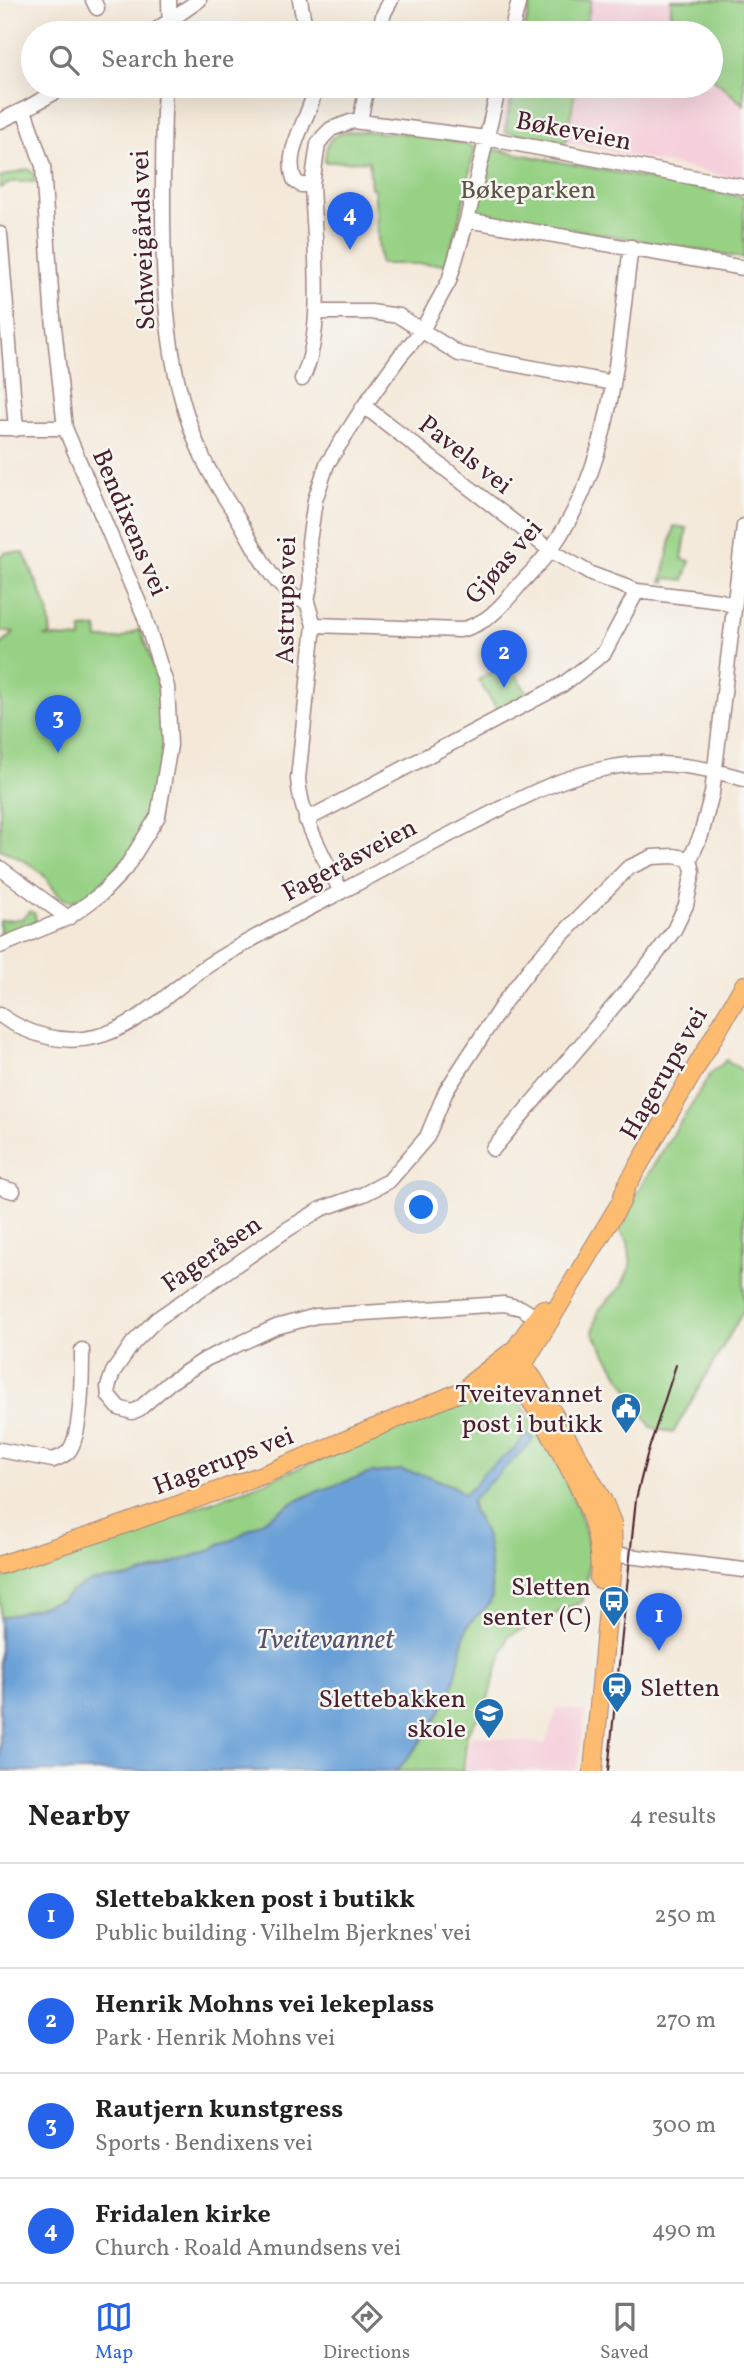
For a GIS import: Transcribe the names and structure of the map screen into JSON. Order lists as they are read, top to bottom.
{
  "streets": {
    "main road": ["Hagerups vei"],
    "street": [
      "Bøkeveien",
      "Schweigårds vei",
      "Pavels vei",
      "Bendixens vei",
      "Gjøas vei",
      "Astrups vei",
      "Fageråsveien",
      "Fageråsen"
    ]
  },
  "crossings": [
    ["Bøkeveien", "Astrups vei"],
    ["Schweigårds vei", "Astrups vei"],
    ["Pavels vei", "Gjøas vei"],
    ["Pavels vei", "Astrups vei"],
    ["Gjøas vei", "Astrups vei"],
    ["Astrups vei", "Fageråsveien"],
    ["Hagerups vei", "Fageråsen"]
  ],
  "water": ["Tveitevannet"],
  "parks": ["Bøkeparken"],
  "places": {
    "public building": ["Tveitevannet post i butikk"],
    "bus stop": ["Sletten senter (C)"],
    "station": ["Sletten"],
    "school or university": ["Slettebakken skole"]
  },
  "page": {
    "search": "Search here",
    "pins": [
      "4",
      "2",
      "3",
      "1"
    ],
    "heading": ["Nearby", "4 results"],
    "list": [
      {
        "mark": "1",
        "name": "Slettebakken post i butikk",
        "note": "Public building · Vilhelm Bjerknes' vei",
        "value": "250 m"
      },
      {
        "mark": "2",
        "name": "Henrik Mohns vei lekeplass",
        "note": "Park · Henrik Mohns vei",
        "value": "270 m"
      },
      {
        "mark": "3",
        "name": "Rautjern kunstgress",
        "note": "Sports · Bendixens vei",
        "value": "300 m"
      },
      {
        "mark": "4",
        "name": "Fridalen kirke",
        "note": "Church · Roald Amundsens vei",
        "value": "490 m"
      }
    ],
    "nav": ["Map", "Directions", "Saved"]
  }
}
